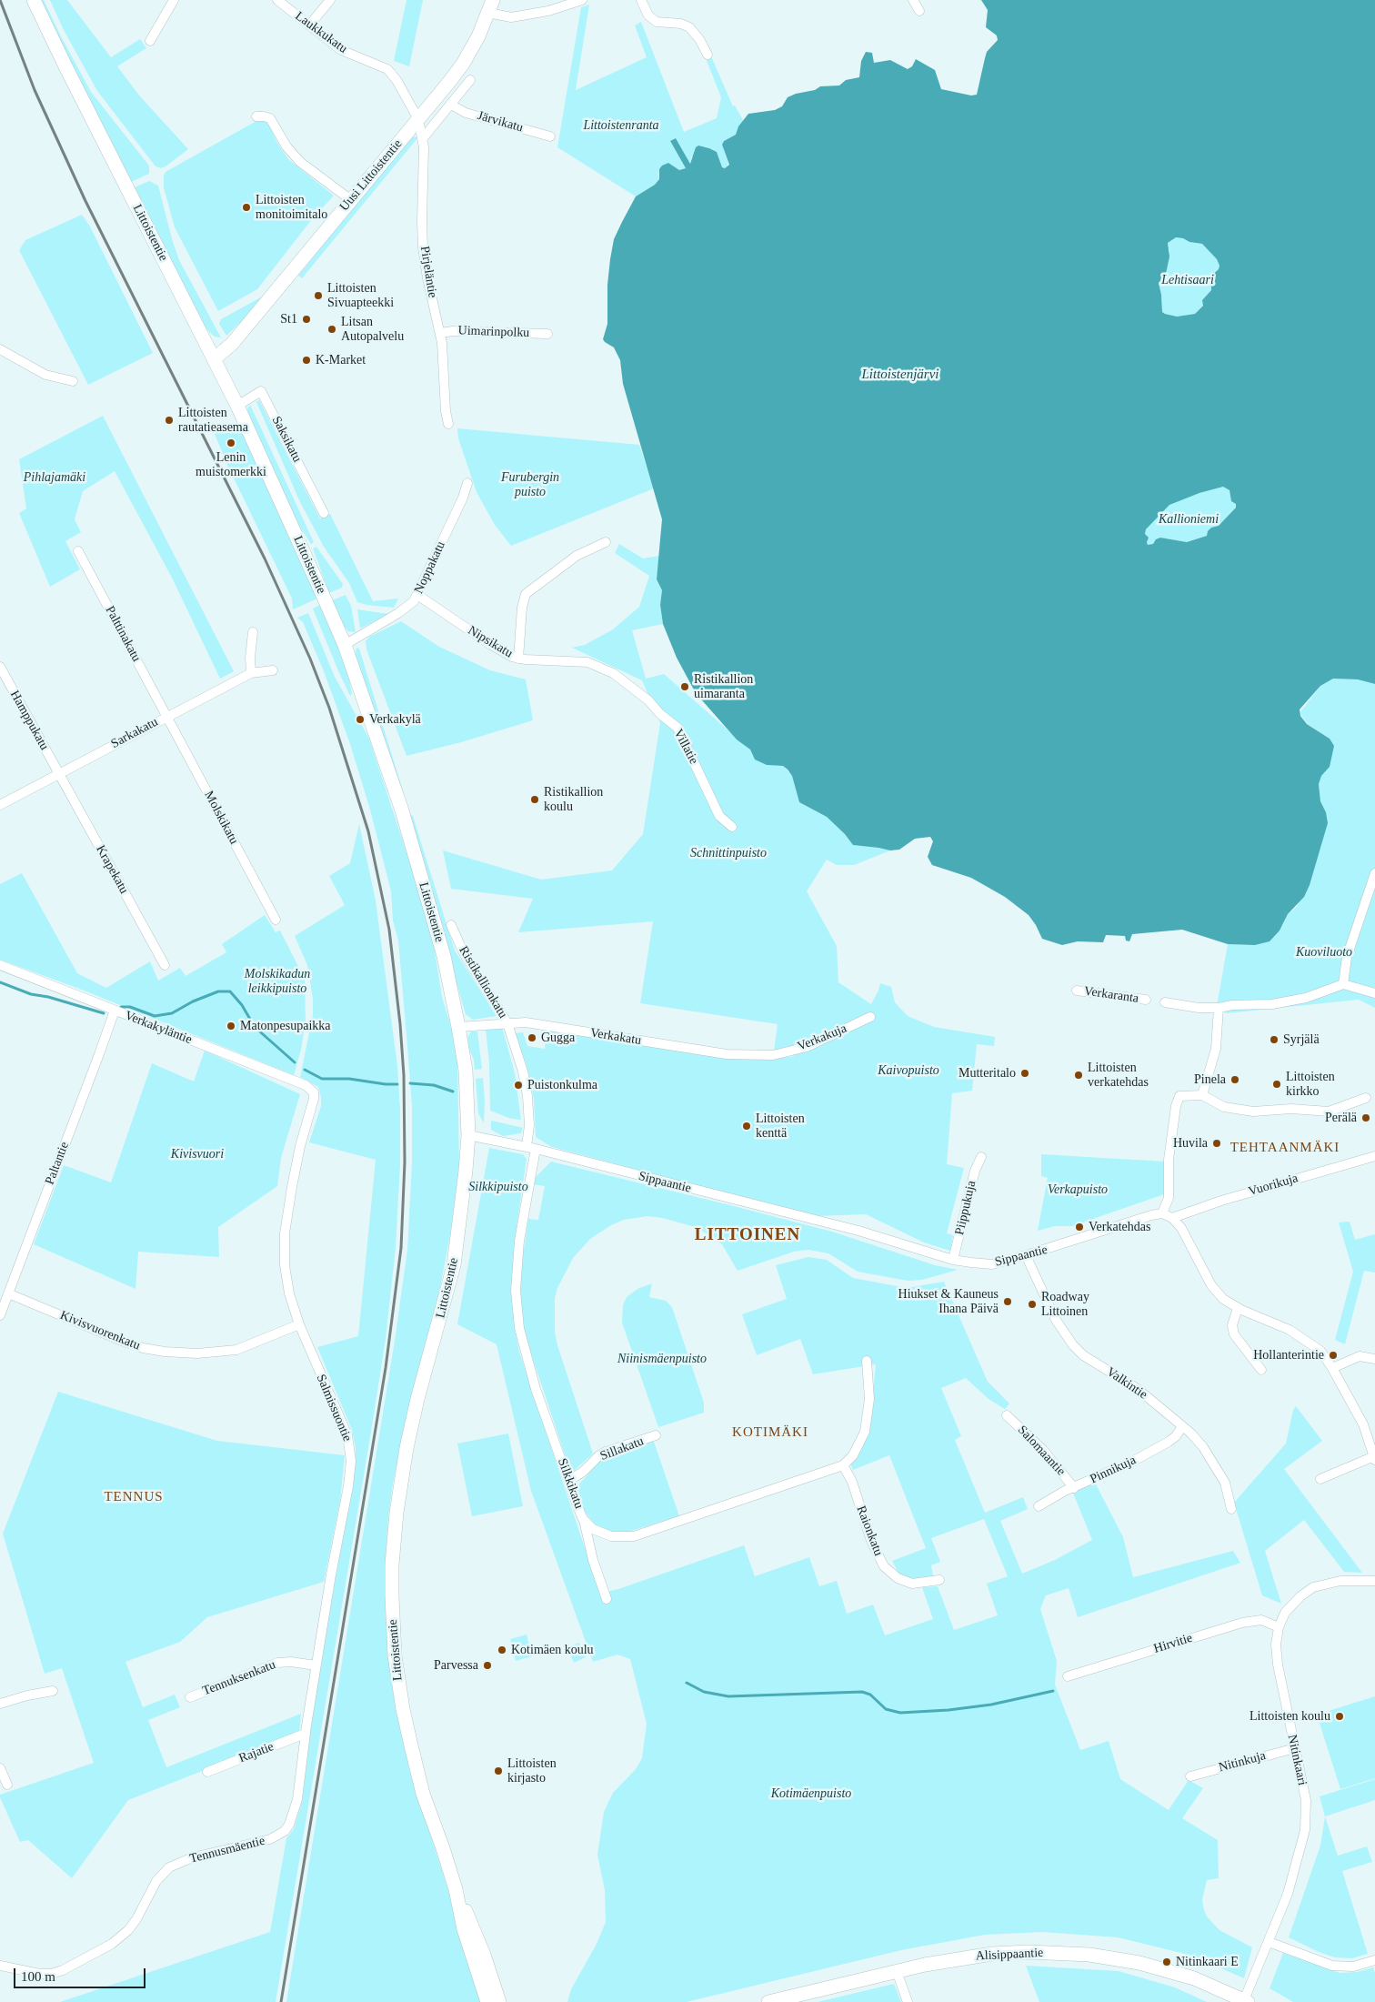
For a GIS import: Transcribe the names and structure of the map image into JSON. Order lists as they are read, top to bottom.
{
  "streets": {
    "street": [
      "Laukkukatu",
      "Järvikatu",
      "Uusi Littoistentie",
      "Littoistentie",
      "Pirjeläntie",
      "Uimarinpolku",
      "Saksikatu",
      "Noppakatu",
      "Palttinakatu",
      "Nipsikatu",
      "Hamppukatu",
      "Sarkakatu",
      "Villatie",
      "Molskikatu",
      "Krapekatu",
      "Ristikallionkatu",
      "Verkaranta",
      "Verkakyläntie",
      "Verkakatu",
      "Verkakuja",
      "Paltantie",
      "Sippaantie",
      "Vuorikuja",
      "Piippukuja",
      "Kivisvuorenkatu",
      "Valkintie",
      "Salmissuontie",
      "Sillakatu",
      "Salomaantie",
      "Pinnikuja",
      "Silkkikatu",
      "Raionkatu",
      "Hirvitie",
      "Tennuksenkatu",
      "Rajatie",
      "Nitinkaari",
      "Nitinkuja",
      "Tennusmäentie",
      "Alisippaantie"
    ]
  },
  "crossings": [
    ["Laukkukatu", "Uusi Littoistentie"],
    ["Laukkukatu", "Pirjeläntie"],
    ["Uusi Littoistentie", "Littoistentie"],
    ["Uusi Littoistentie", "Pirjeläntie"],
    ["Littoistentie", "Saksikatu"],
    ["Littoistentie", "Noppakatu"],
    ["Littoistentie", "Verkakatu"],
    ["Littoistentie", "Sippaantie"],
    ["Pirjeläntie", "Uimarinpolku"],
    ["Noppakatu", "Nipsikatu"],
    ["Palttinakatu", "Sarkakatu"],
    ["Palttinakatu", "Molskikatu"],
    ["Nipsikatu", "Villatie"],
    ["Hamppukatu", "Sarkakatu"],
    ["Hamppukatu", "Krapekatu"],
    ["Sarkakatu", "Molskikatu"],
    ["Sarkakatu", "Krapekatu"],
    ["Ristikallionkatu", "Verkakatu"],
    ["Ristikallionkatu", "Sippaantie"],
    ["Ristikallionkatu", "Silkkikatu"],
    ["Verkakyläntie", "Paltantie"],
    ["Verkakyläntie", "Salmissuontie"],
    ["Verkakatu", "Verkakuja"],
    ["Paltantie", "Kivisvuorenkatu"],
    ["Sippaantie", "Piippukuja"],
    ["Sippaantie", "Valkintie"],
    ["Sippaantie", "Silkkikatu"],
    ["Kivisvuorenkatu", "Salmissuontie"],
    ["Valkintie", "Pinnikuja"],
    ["Salmissuontie", "Tennuksenkatu"],
    ["Salmissuontie", "Rajatie"],
    ["Salmissuontie", "Tennusmäentie"],
    ["Sillakatu", "Silkkikatu"],
    ["Salomaantie", "Pinnikuja"],
    ["Silkkikatu", "Raionkatu"],
    ["Hirvitie", "Nitinkaari"],
    ["Nitinkaari", "Nitinkuja"],
    ["Nitinkaari", "Alisippaantie"]
  ],
  "districts": [
    "TEHTAANMÄKI",
    "LITTOINEN",
    "KOTIMÄKI",
    "TENNUS"
  ],
  "water": ["Littoistenjärvi"],
  "parks": [
    "Littoistenranta",
    "Lehtisaari",
    "Pihlajamäki",
    "Furubergin puisto",
    "Kallioniemi",
    "Schnittinpuisto",
    "Kuoviluoto",
    "Molskikadun leikkipuisto",
    "Kaivopuisto",
    "Kivisvuori",
    "Silkkipuisto",
    "Verkapuisto",
    "Niinismäenpuisto",
    "Kotimäenpuisto"
  ],
  "places": [
    "Littoisten monitoimitalo",
    "Littoisten Sivuapteekki",
    "St1",
    "Litsan Autopalvelu",
    "K-Market",
    "Littoisten rautatieasema",
    "Lenin muistomerkki",
    "Ristikallion uimaranta",
    "Verkakylä",
    "Ristikallion koulu",
    "Matonpesupaikka",
    "Gugga",
    "Syrjälä",
    "Mutteritalo",
    "Littoisten verkatehdas",
    "Pinela",
    "Littoisten kirkko",
    "Puistonkulma",
    "Perälä",
    "Littoisten kenttä",
    "Huvila",
    "Verkatehdas",
    "Hiukset & Kauneus Ihana Päivä",
    "Roadway Littoinen",
    "Hollanterintie",
    "Kotimäen koulu",
    "Parvessa",
    "Littoisten koulu",
    "Littoisten kirjasto",
    "Nitinkaari E"
  ],
  "scale_bar": "100 m"
}
